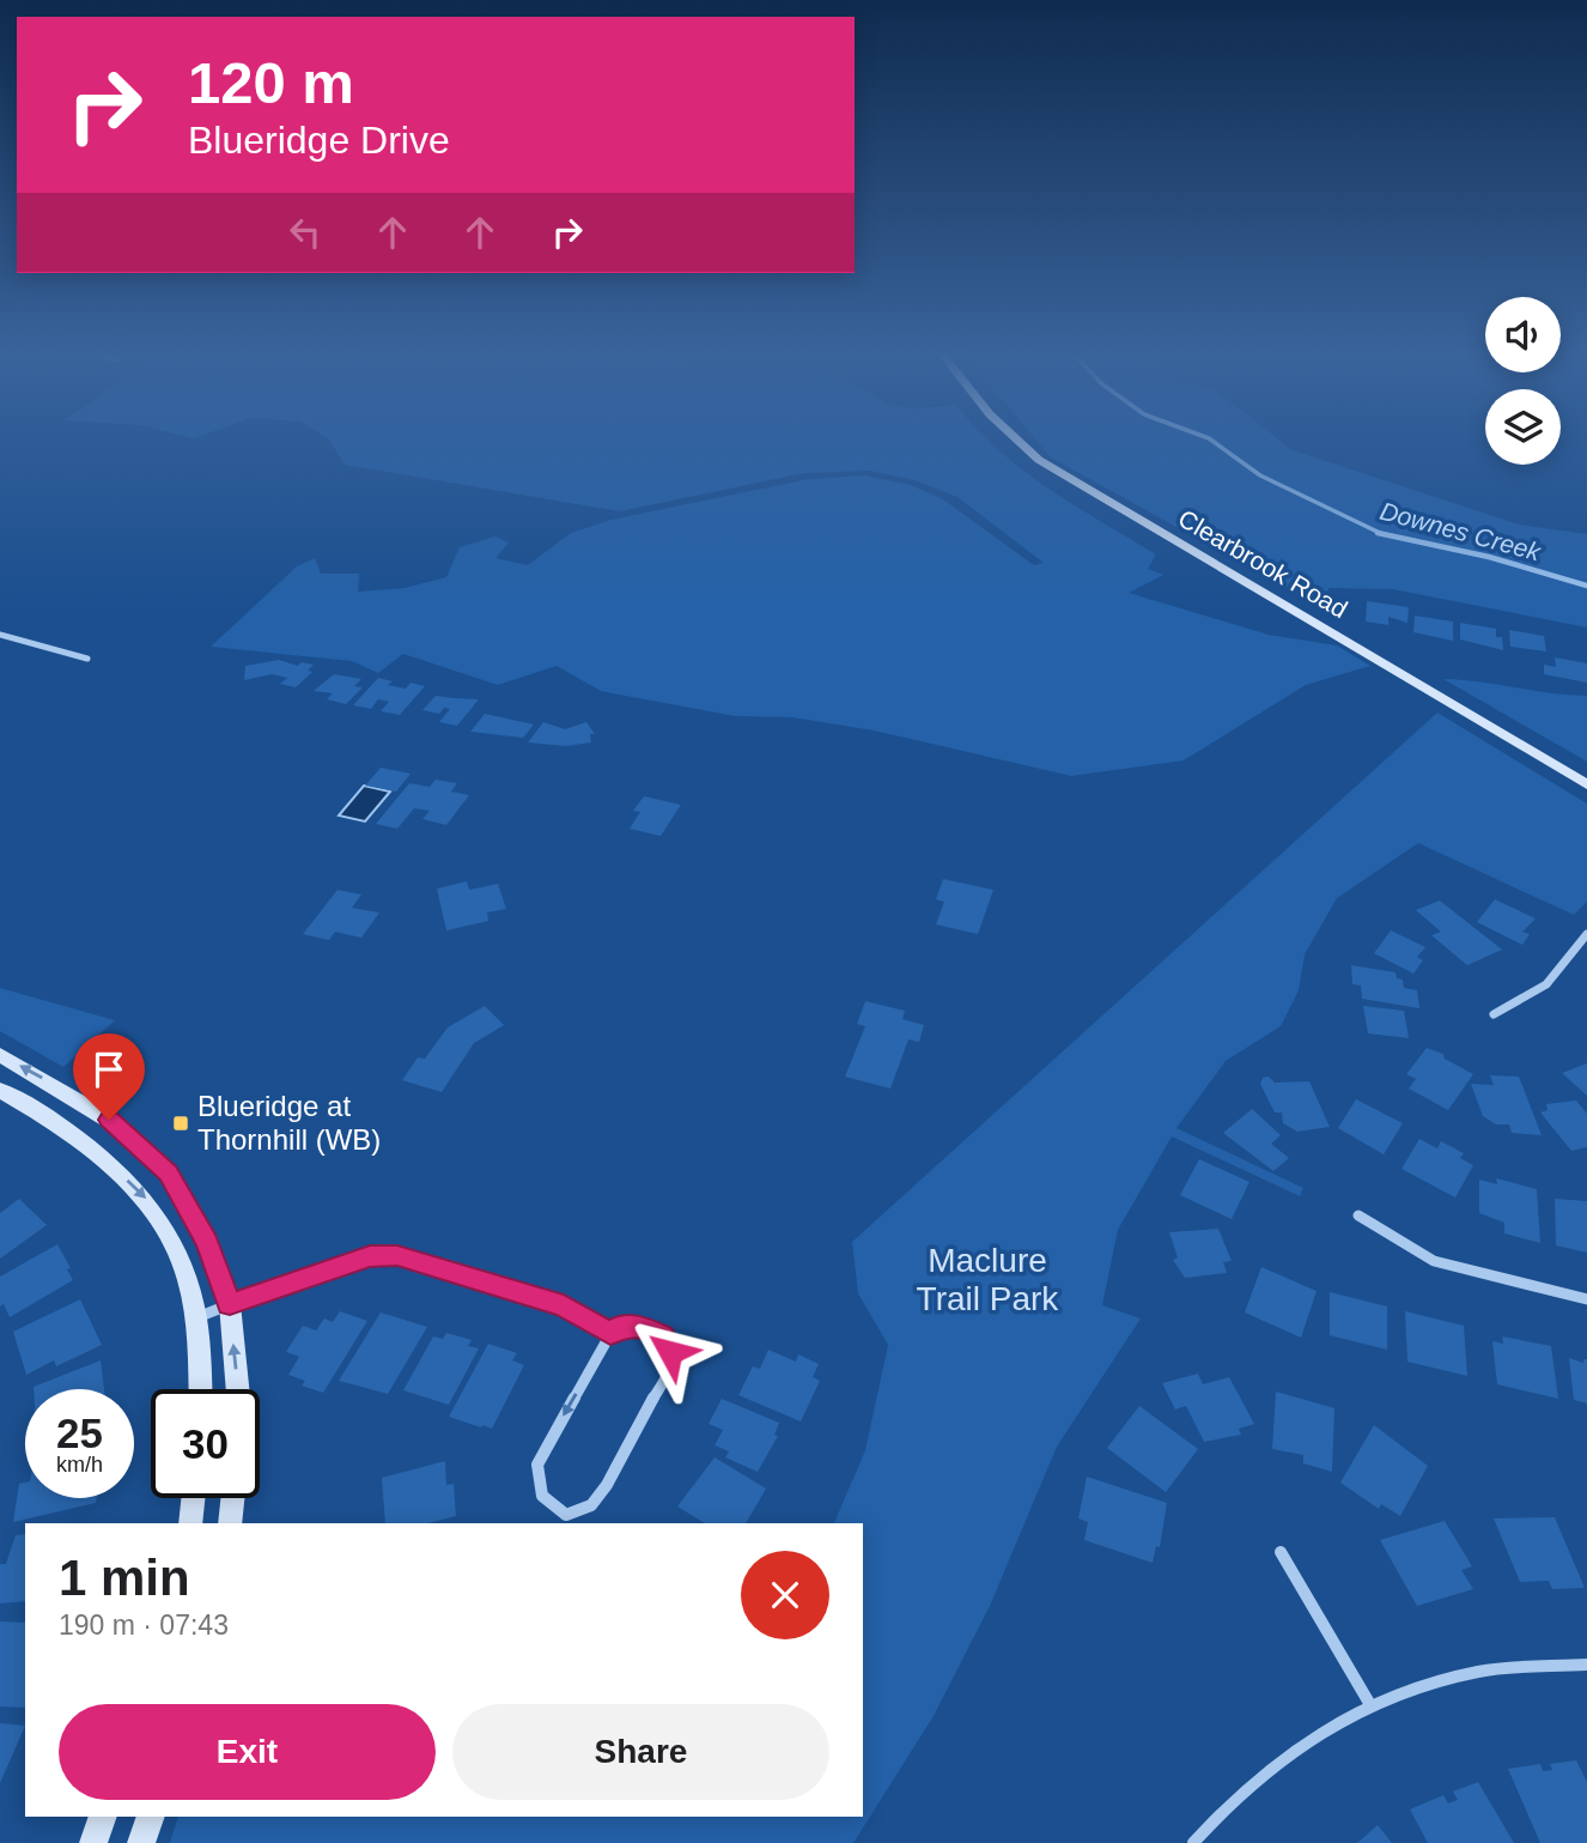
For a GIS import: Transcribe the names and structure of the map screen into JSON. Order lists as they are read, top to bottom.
{
  "streets": {
    "main road": ["Clearbrook Road"]
  },
  "water": ["Downes Creek"],
  "parks": ["Maclure Trail Park"],
  "places": {
    "transit": ["Blueridge at Thornhill (WB)"]
  },
  "page": {
    "turn": ["120 m", "Blueridge Drive"],
    "speed": "25 km/h",
    "limit": "30",
    "heading": ["1 min", "190 m · 07:43"],
    "buttons": ["Exit", "Share"]
  }
}
